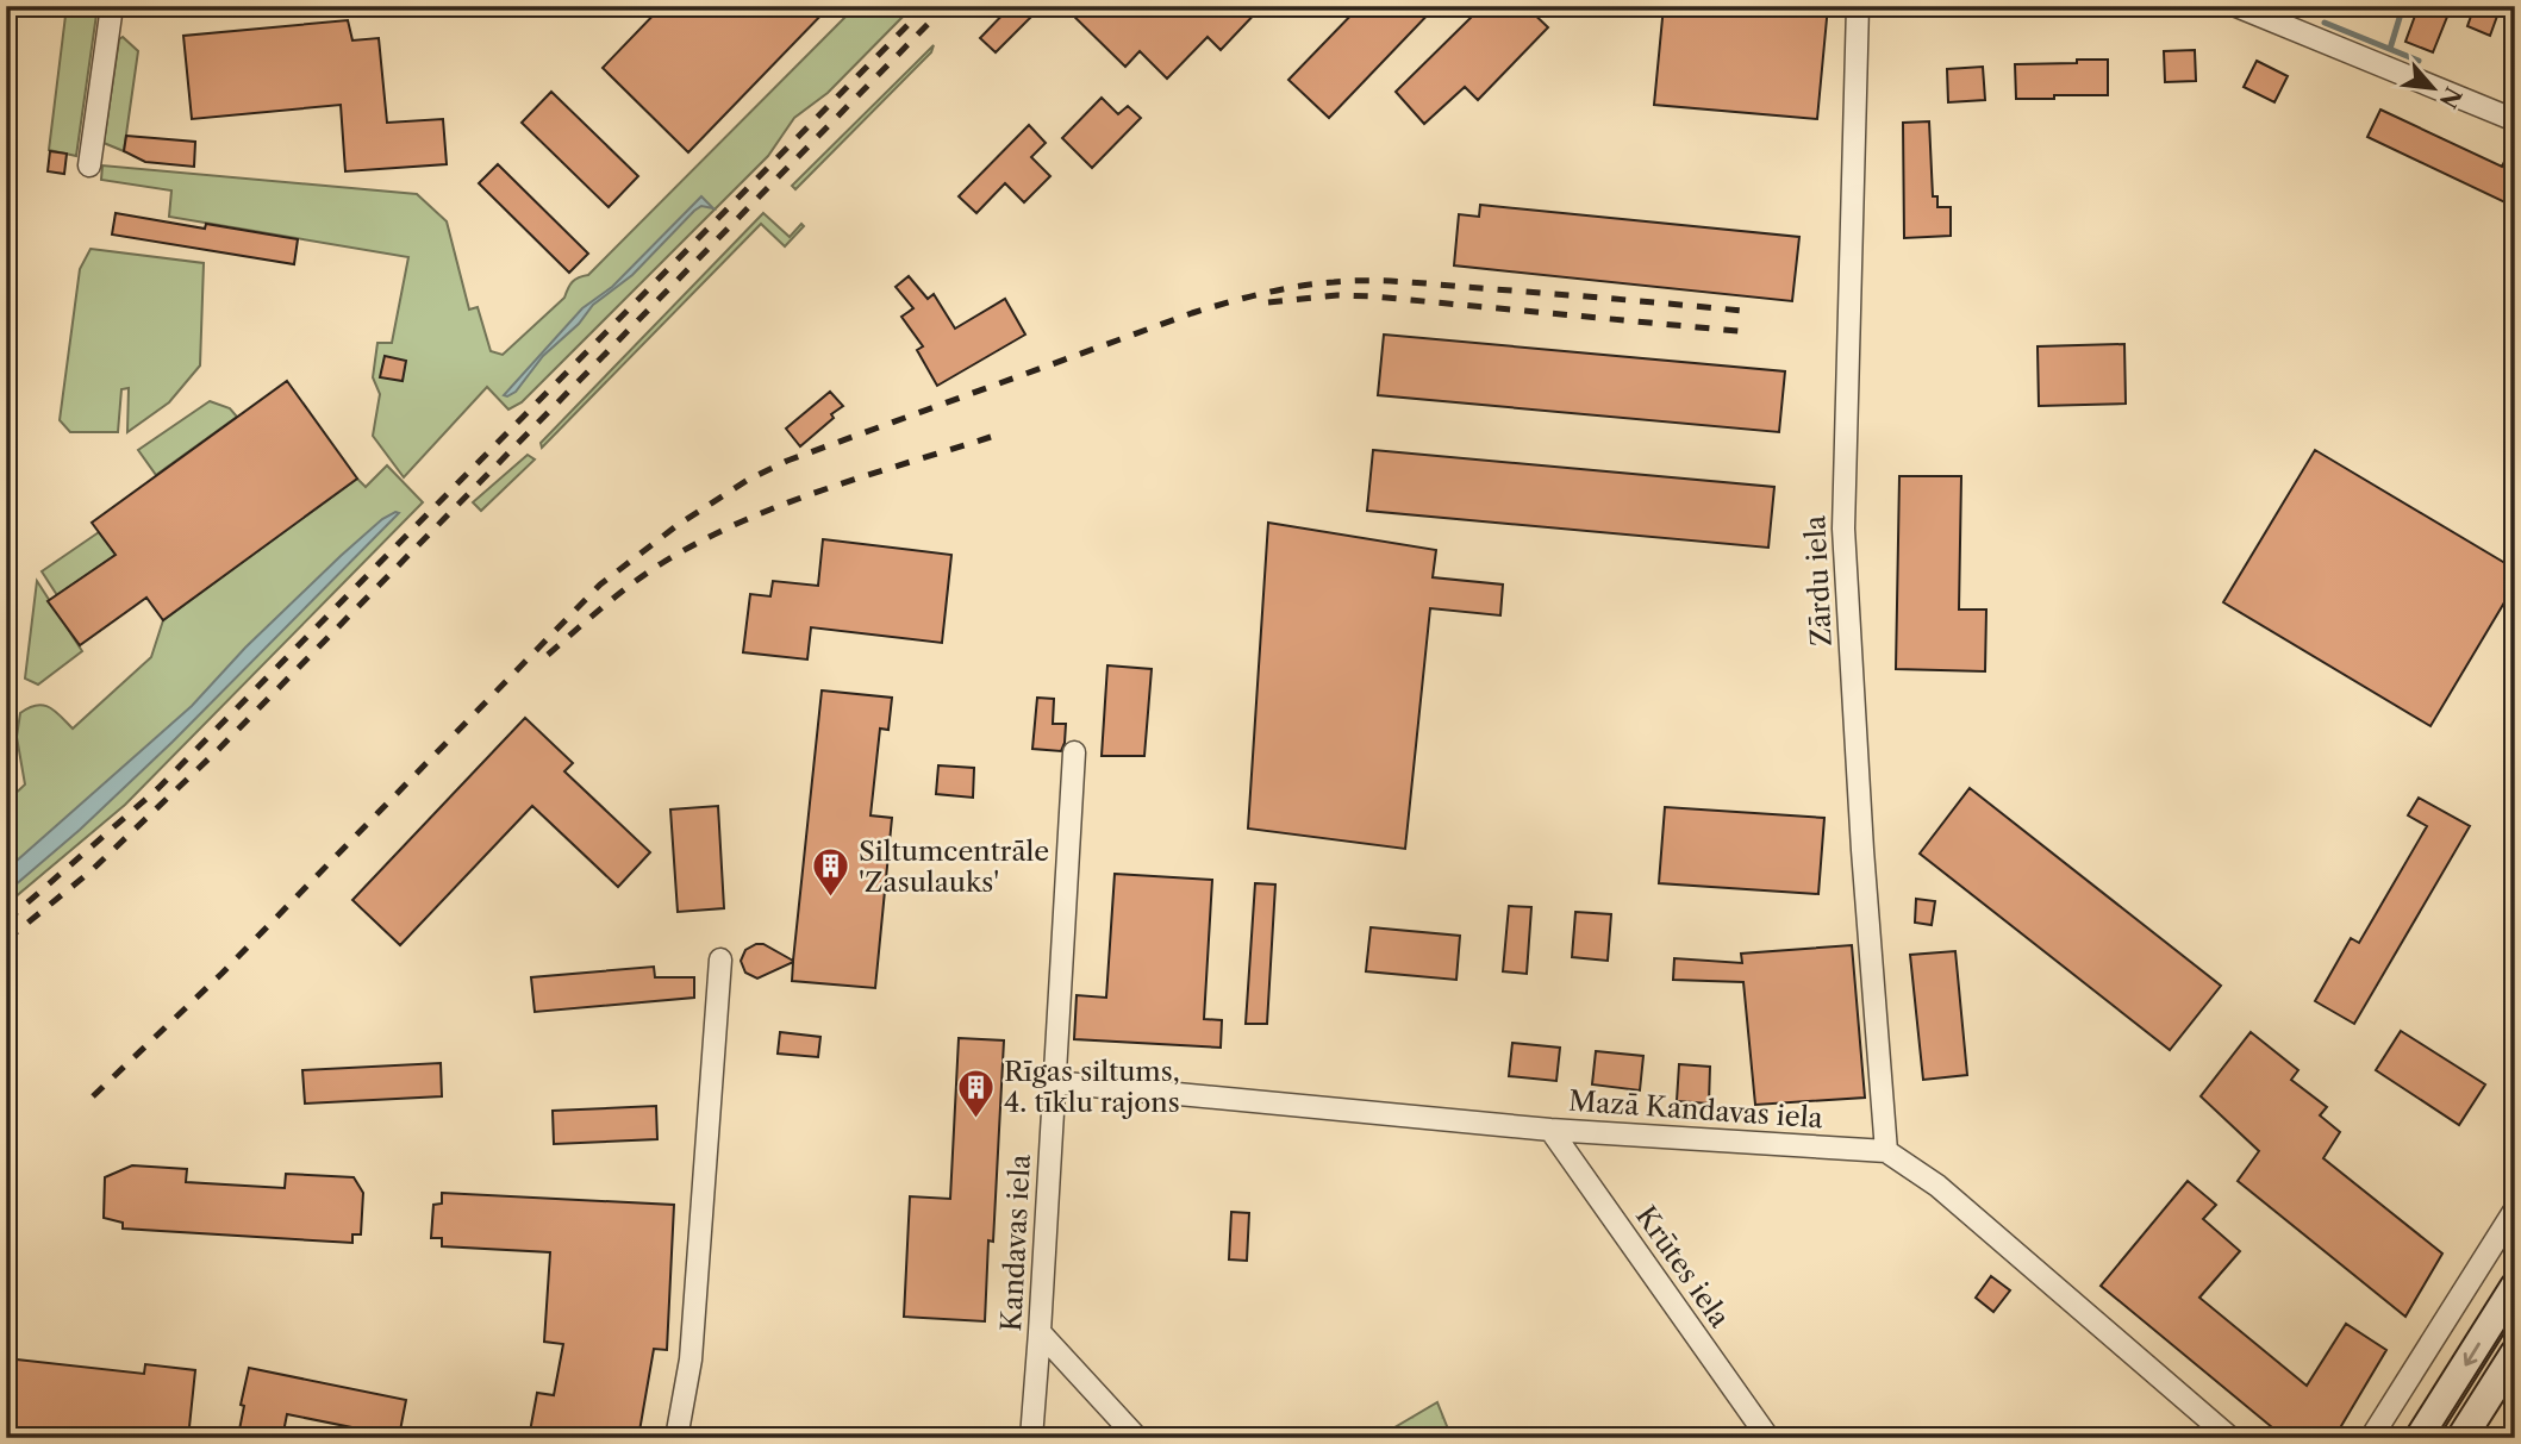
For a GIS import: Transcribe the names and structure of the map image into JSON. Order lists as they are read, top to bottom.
{
  "streets": {
    "street": [
      "Zārdu iela",
      "Mazā Kandavas iela",
      "Kandavas iela",
      "Krūtes iela"
    ]
  },
  "crossings": [
    ["Zārdu iela", "Mazā Kandavas iela"],
    ["Mazā Kandavas iela", "Kandavas iela"],
    ["Mazā Kandavas iela", "Krūtes iela"]
  ],
  "places": {
    "building": ["Siltumcentrāle 'Zasulauks'", "Rīgas siltums, 4. tīklu rajons"]
  },
  "north": "bottom right"
}
